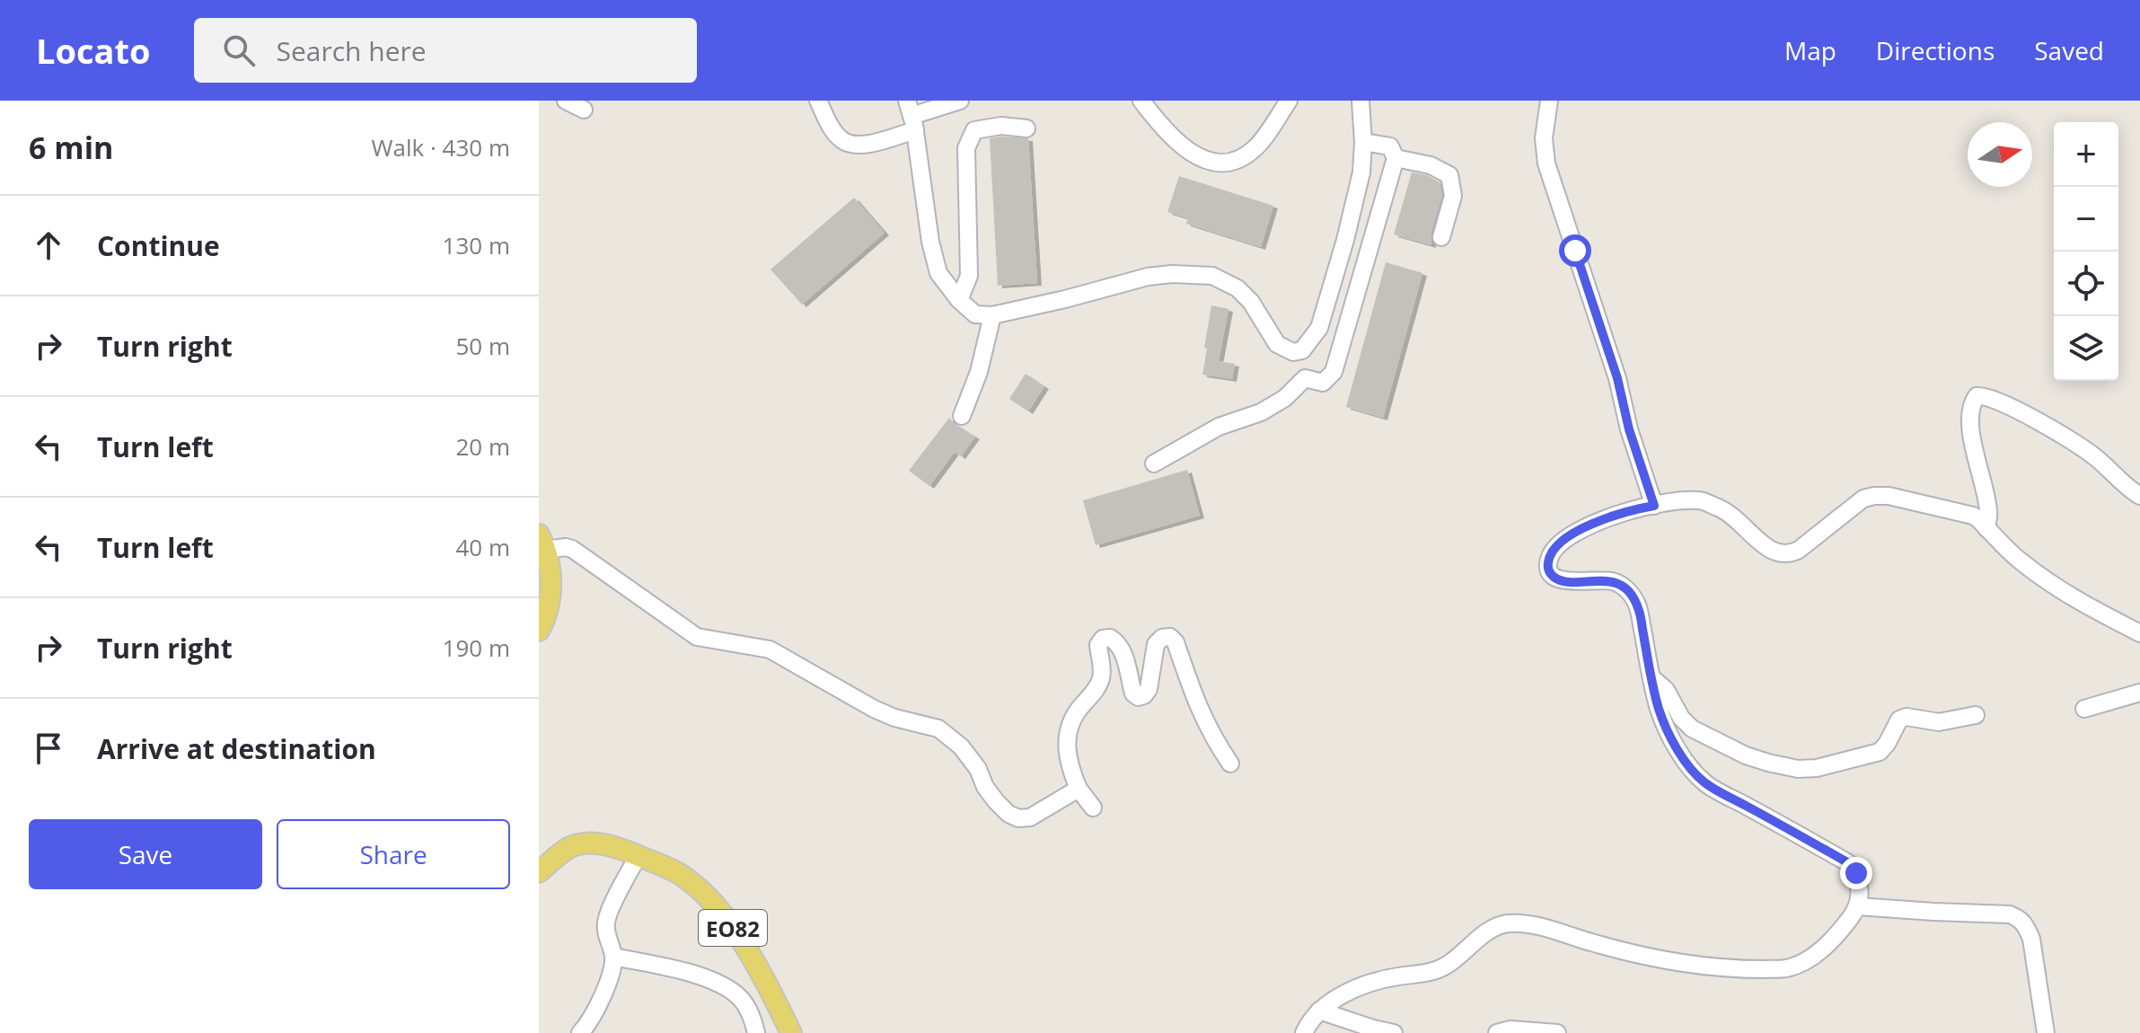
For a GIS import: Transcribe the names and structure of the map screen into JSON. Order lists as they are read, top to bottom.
{
  "streets": {
    "main road": ["ΕΟ82"]
  },
  "north": "right",
  "page": {
    "header": "Locato",
    "search": "Search here",
    "nav": ["Map", "Directions", "Saved"],
    "heading": ["6 min", "Walk · 430 m"],
    "map_buttons": ["+", "−"],
    "list": [
      ["Continue", "130 m"],
      ["Turn right", "50 m"],
      ["Turn left", "20 m"],
      ["Turn left", "40 m"],
      ["Turn right", "190 m"],
      "Arrive at destination"
    ],
    "buttons": ["Save", "Share"]
  }
}
